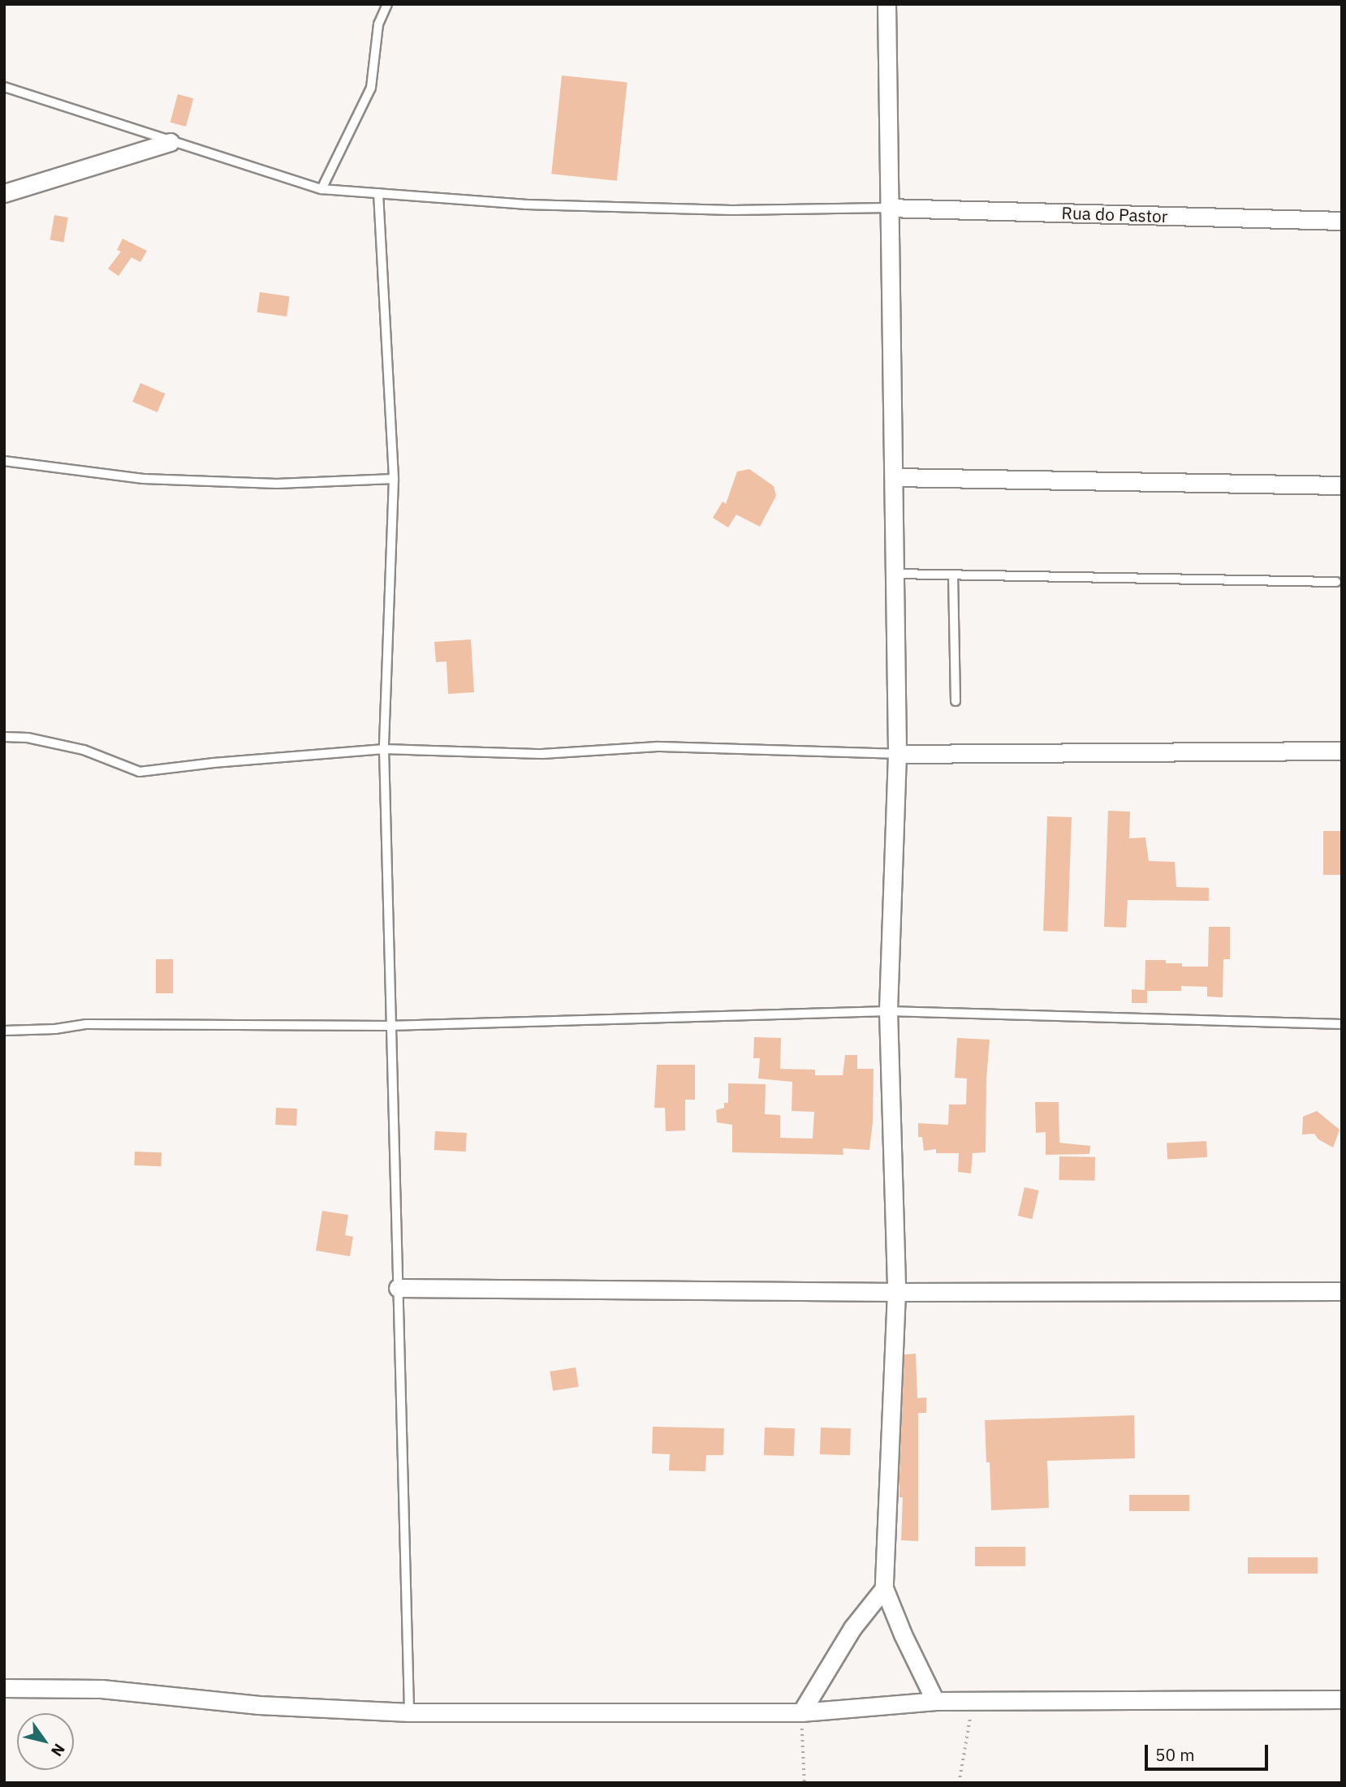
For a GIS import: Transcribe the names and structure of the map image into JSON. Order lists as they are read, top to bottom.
{
  "streets": {
    "street": ["Rua do Pastor"]
  },
  "scale_bar": "50 m",
  "north": "bottom right"
}
